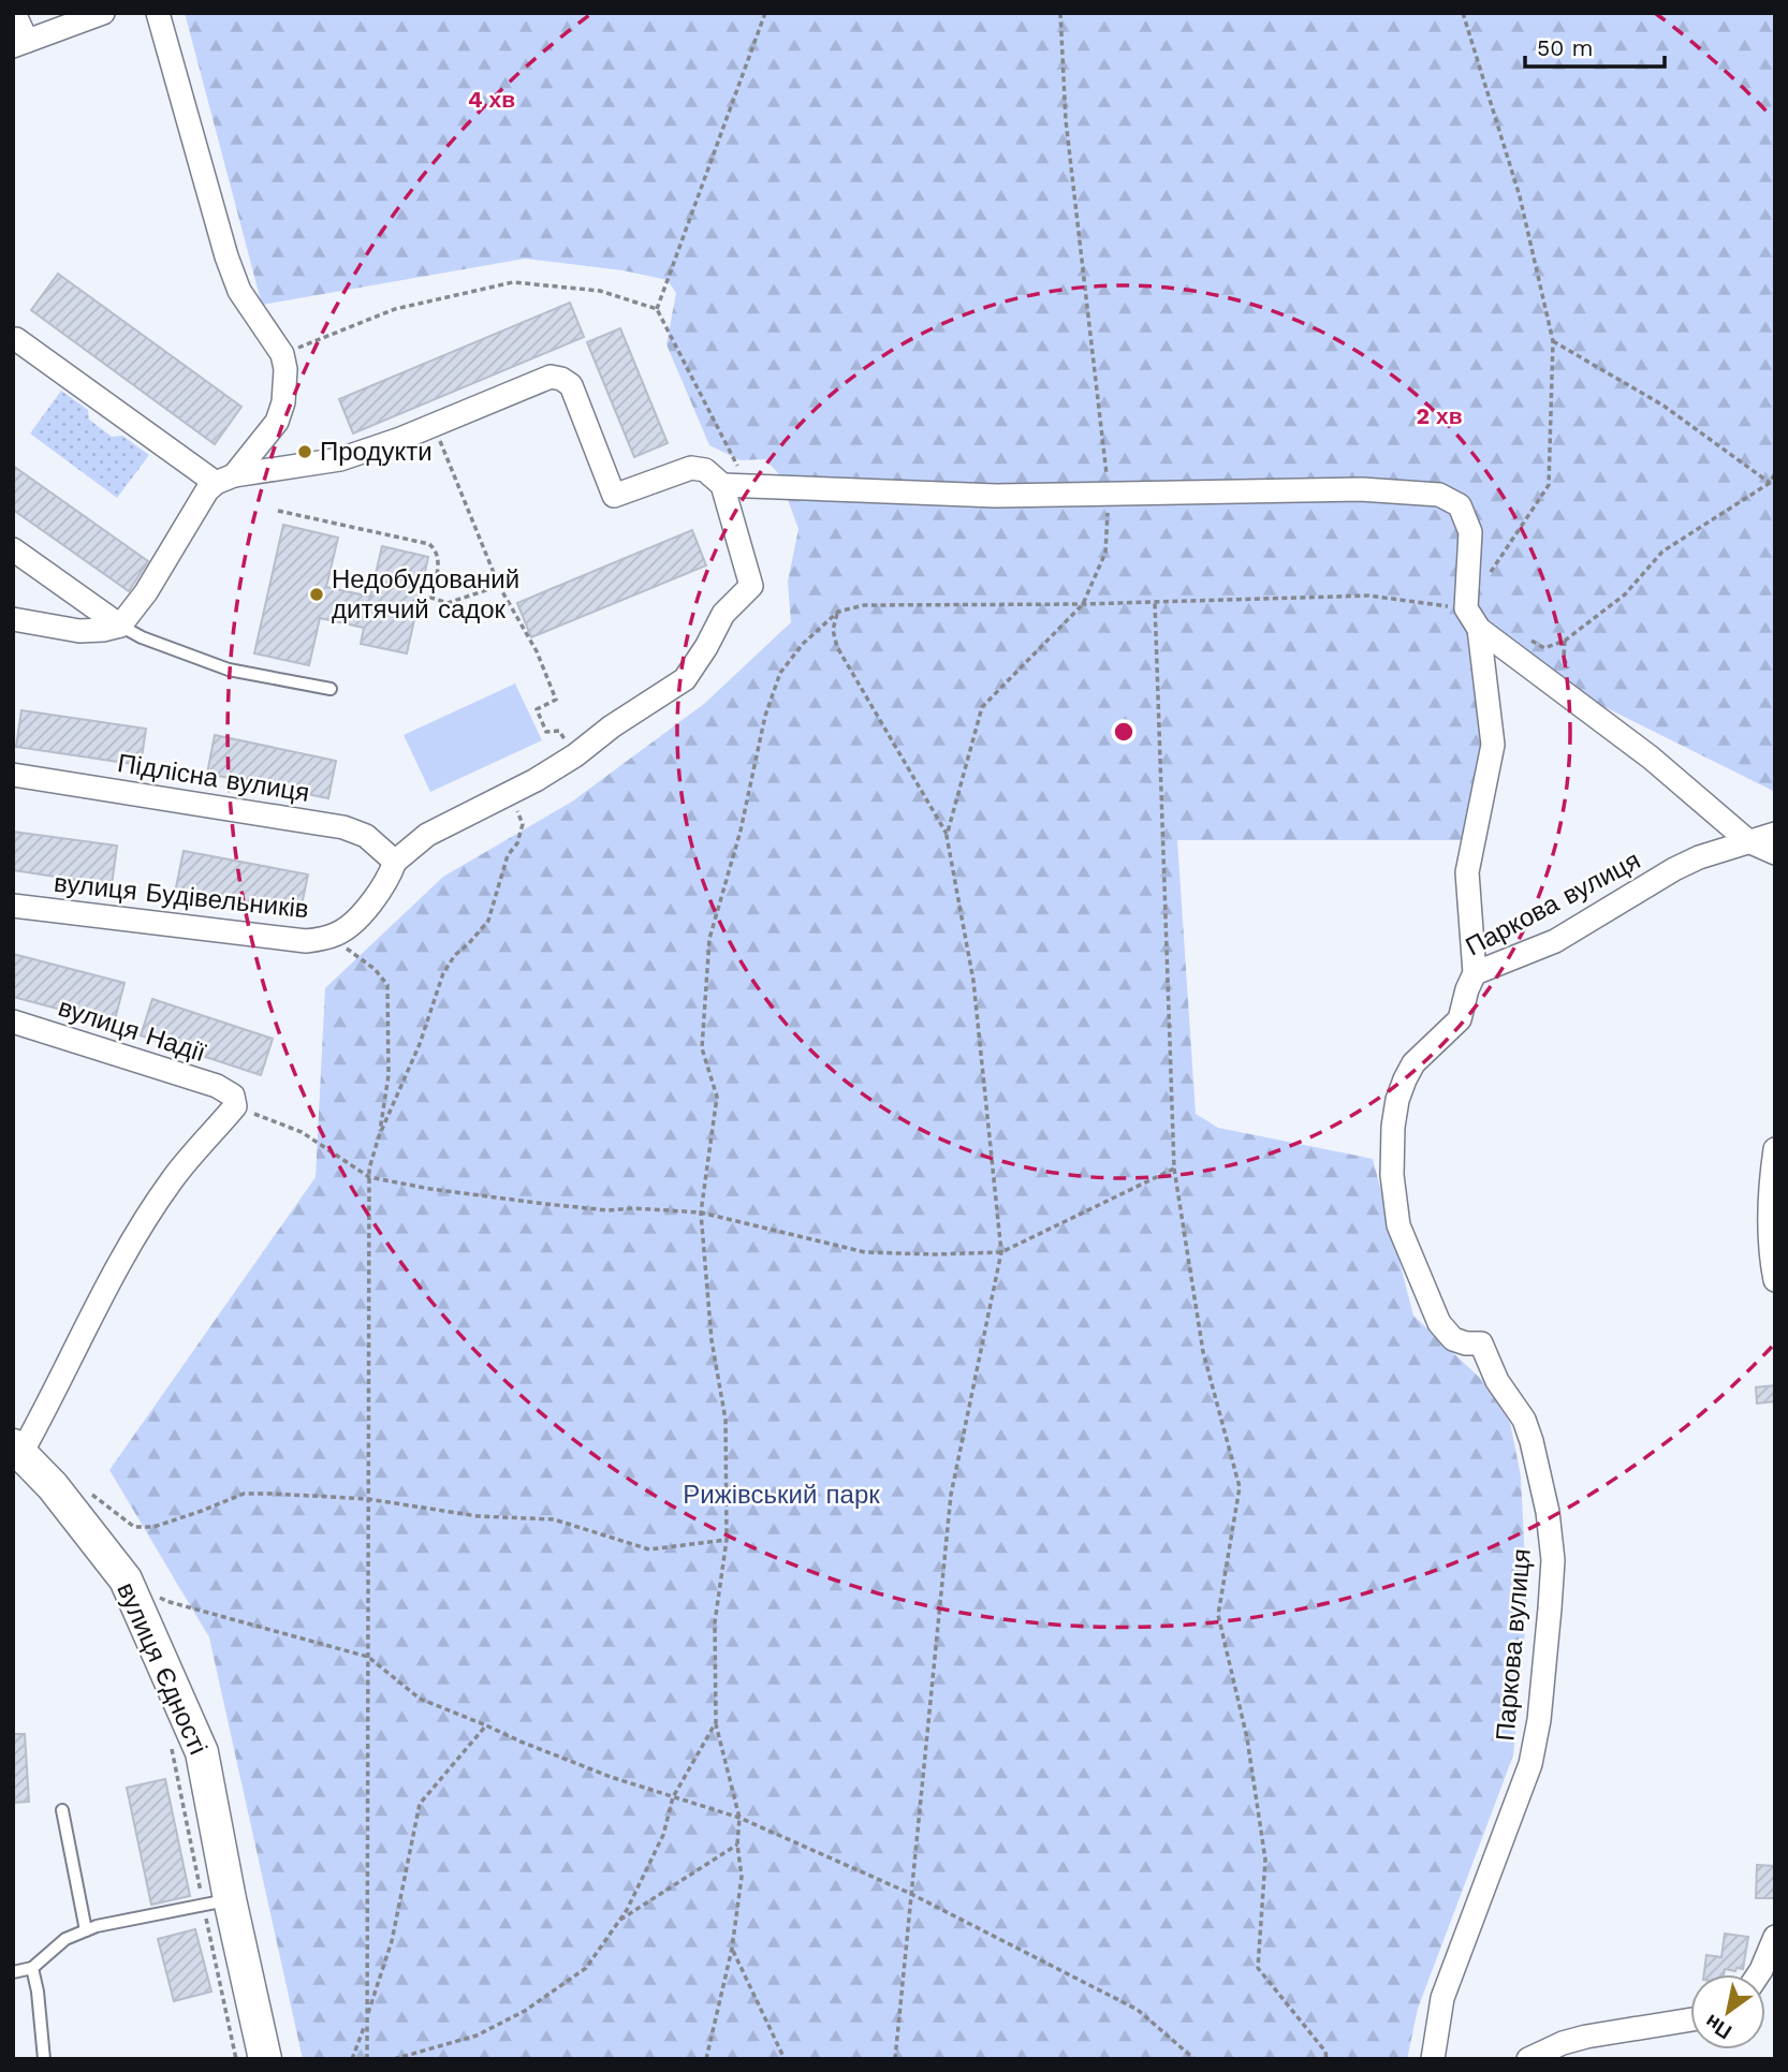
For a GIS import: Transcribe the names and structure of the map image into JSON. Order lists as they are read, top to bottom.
{
  "streets": {
    "street": [
      "Підлісна вулиця",
      "вулиця Будівельників",
      "Паркова вулиця",
      "вулиця Надії",
      "вулиця Єдності"
    ]
  },
  "crossings": [
    ["Підлісна вулиця", "вулиця Будівельників"]
  ],
  "parks": ["Рижівський парк"],
  "places": ["Продукти", "Недобудований дитячий садок"],
  "scale_bar": "50 m",
  "north": "bottom left",
  "rings": ["4 хв", "2 хв"]
}
